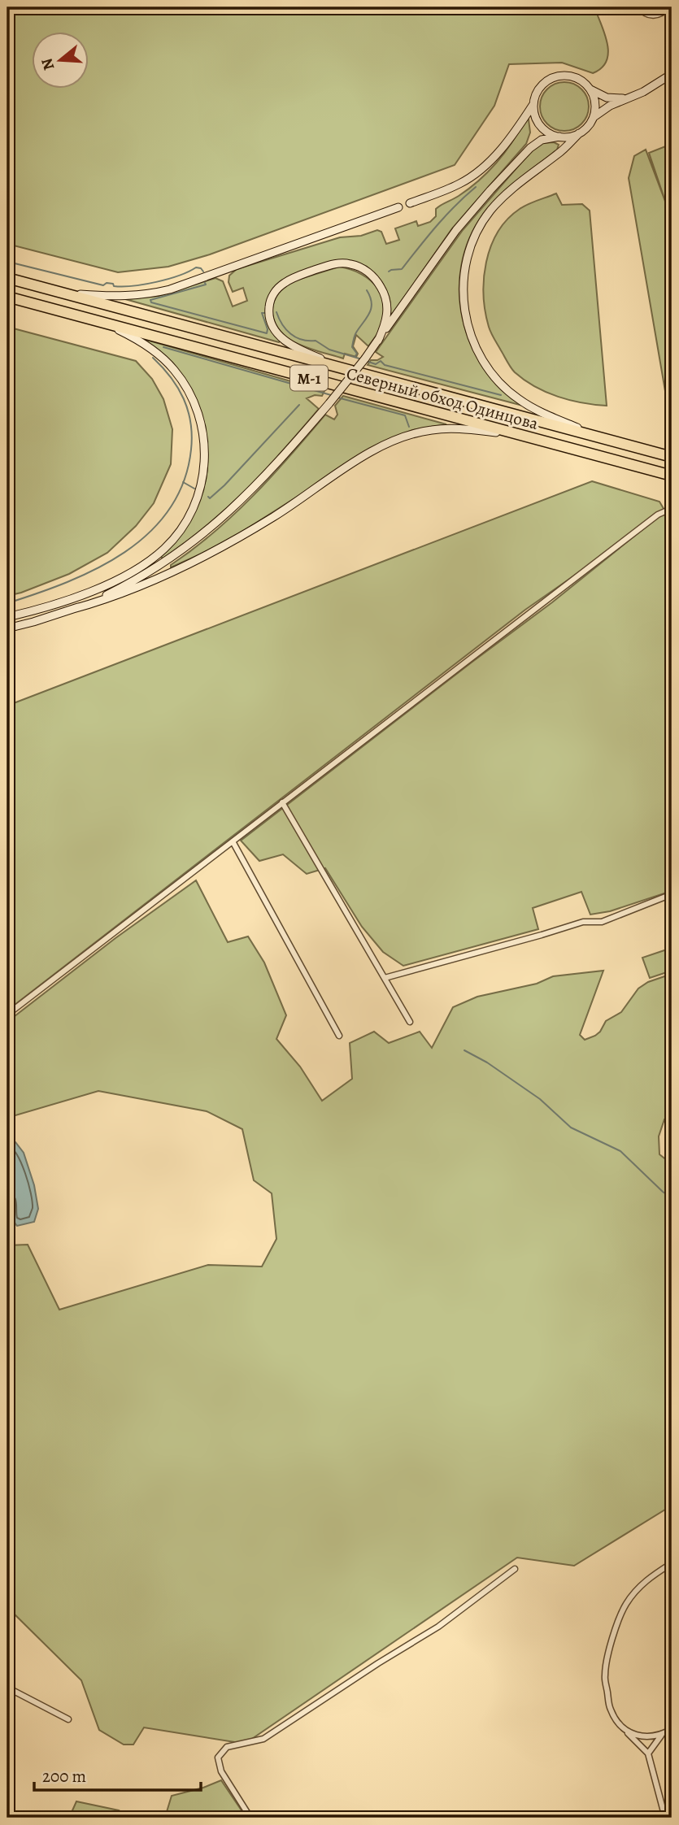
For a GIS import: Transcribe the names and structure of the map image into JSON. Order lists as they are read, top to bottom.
{
  "streets": {
    "highway": ["М-1", "Северный обход Одинцова"]
  },
  "scale_bar": "200 m",
  "north": "left"
}
